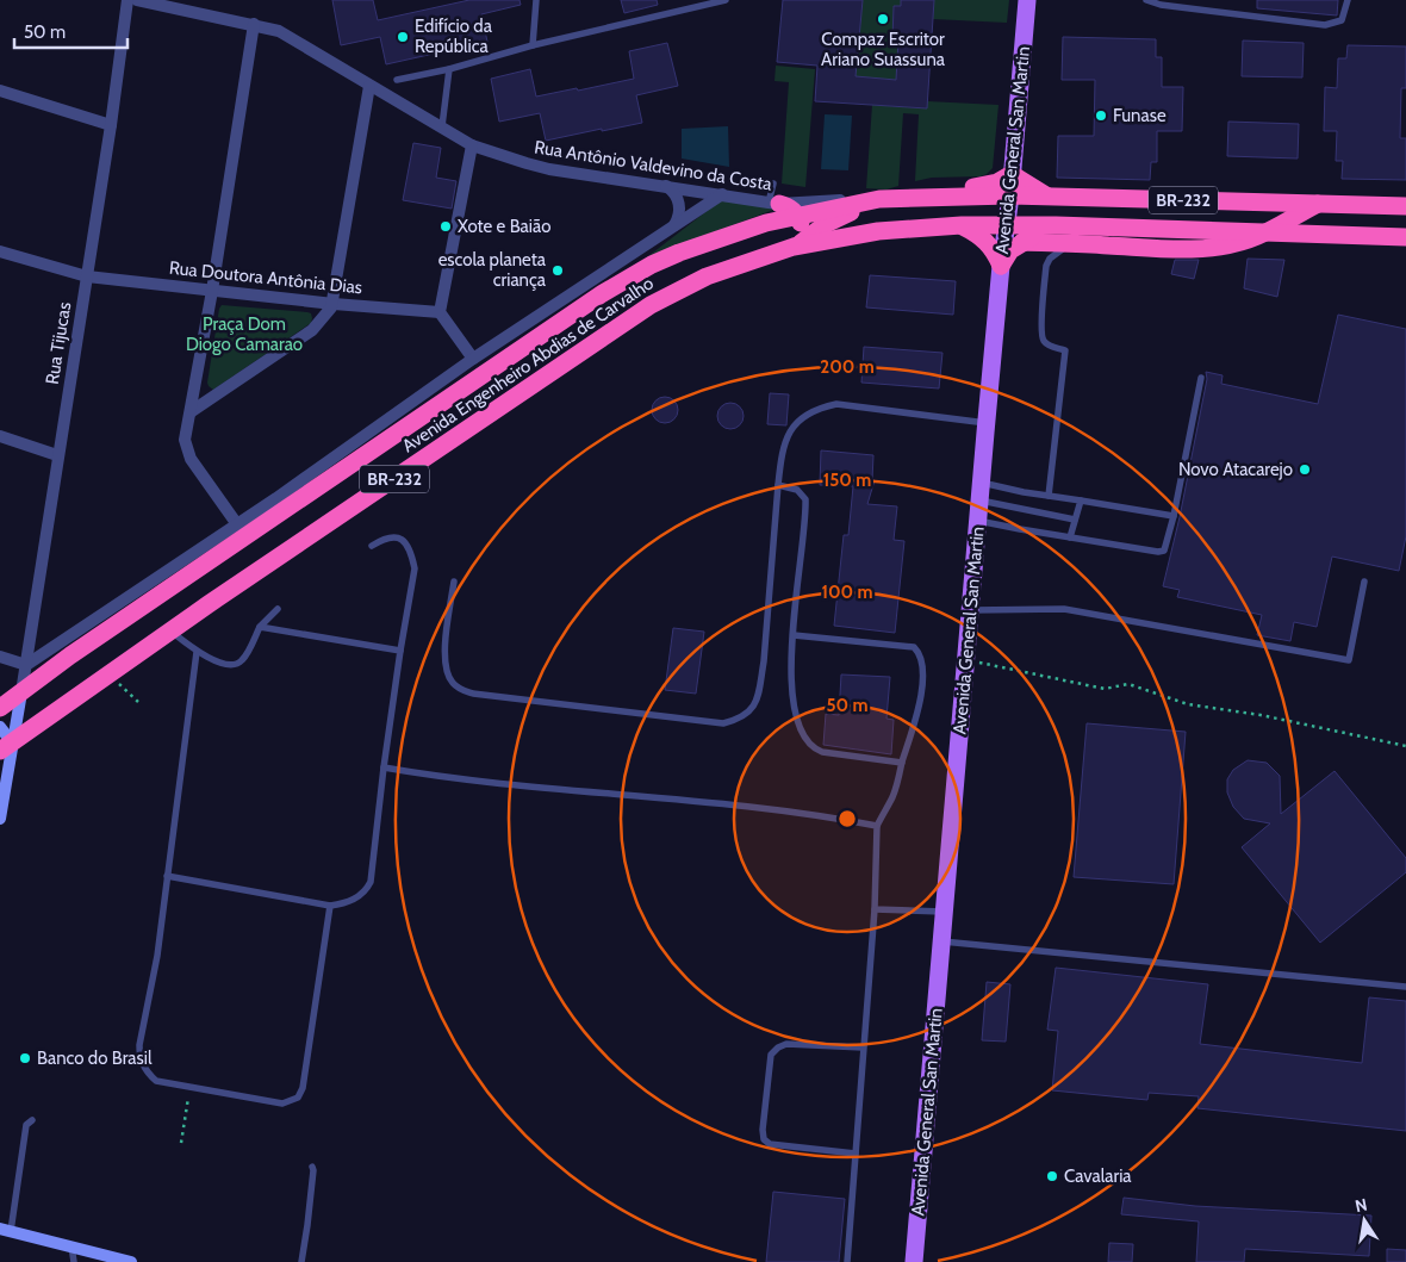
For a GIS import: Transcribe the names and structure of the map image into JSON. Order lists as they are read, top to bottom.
{
  "streets": {
    "highway": ["BR-232", "Avenida Engenheiro Abdias de Carvalho"],
    "main road": ["Avenida General San Martin"],
    "street": ["Rua Antônio Valdevino da Costa", "Rua Doutora Antônia Dias", "Rua Tijucas"]
  },
  "crossings": [
    ["Avenida General San Martin", "Avenida Engenheiro Abdias de Carvalho"],
    ["Rua Antônio Valdevino da Costa", "Avenida Engenheiro Abdias de Carvalho"],
    ["Rua Doutora Antônia Dias", "Rua Tijucas"],
    ["Rua Tijucas", "Avenida Engenheiro Abdias de Carvalho"]
  ],
  "parks": ["Praça Dom Diogo Camarao"],
  "places": [
    "Compaz Escritor Ariano Suassuna",
    "Edifício da República",
    "Funase",
    "Xote e Baião",
    "escola planeta criança",
    "Novo Atacarejo",
    "Banco do Brasil",
    "Cavalaria"
  ],
  "scale_bar": "50 m",
  "north": "top",
  "rings": [
    "200 m",
    "150 m",
    "100 m",
    "50 m"
  ]
}
